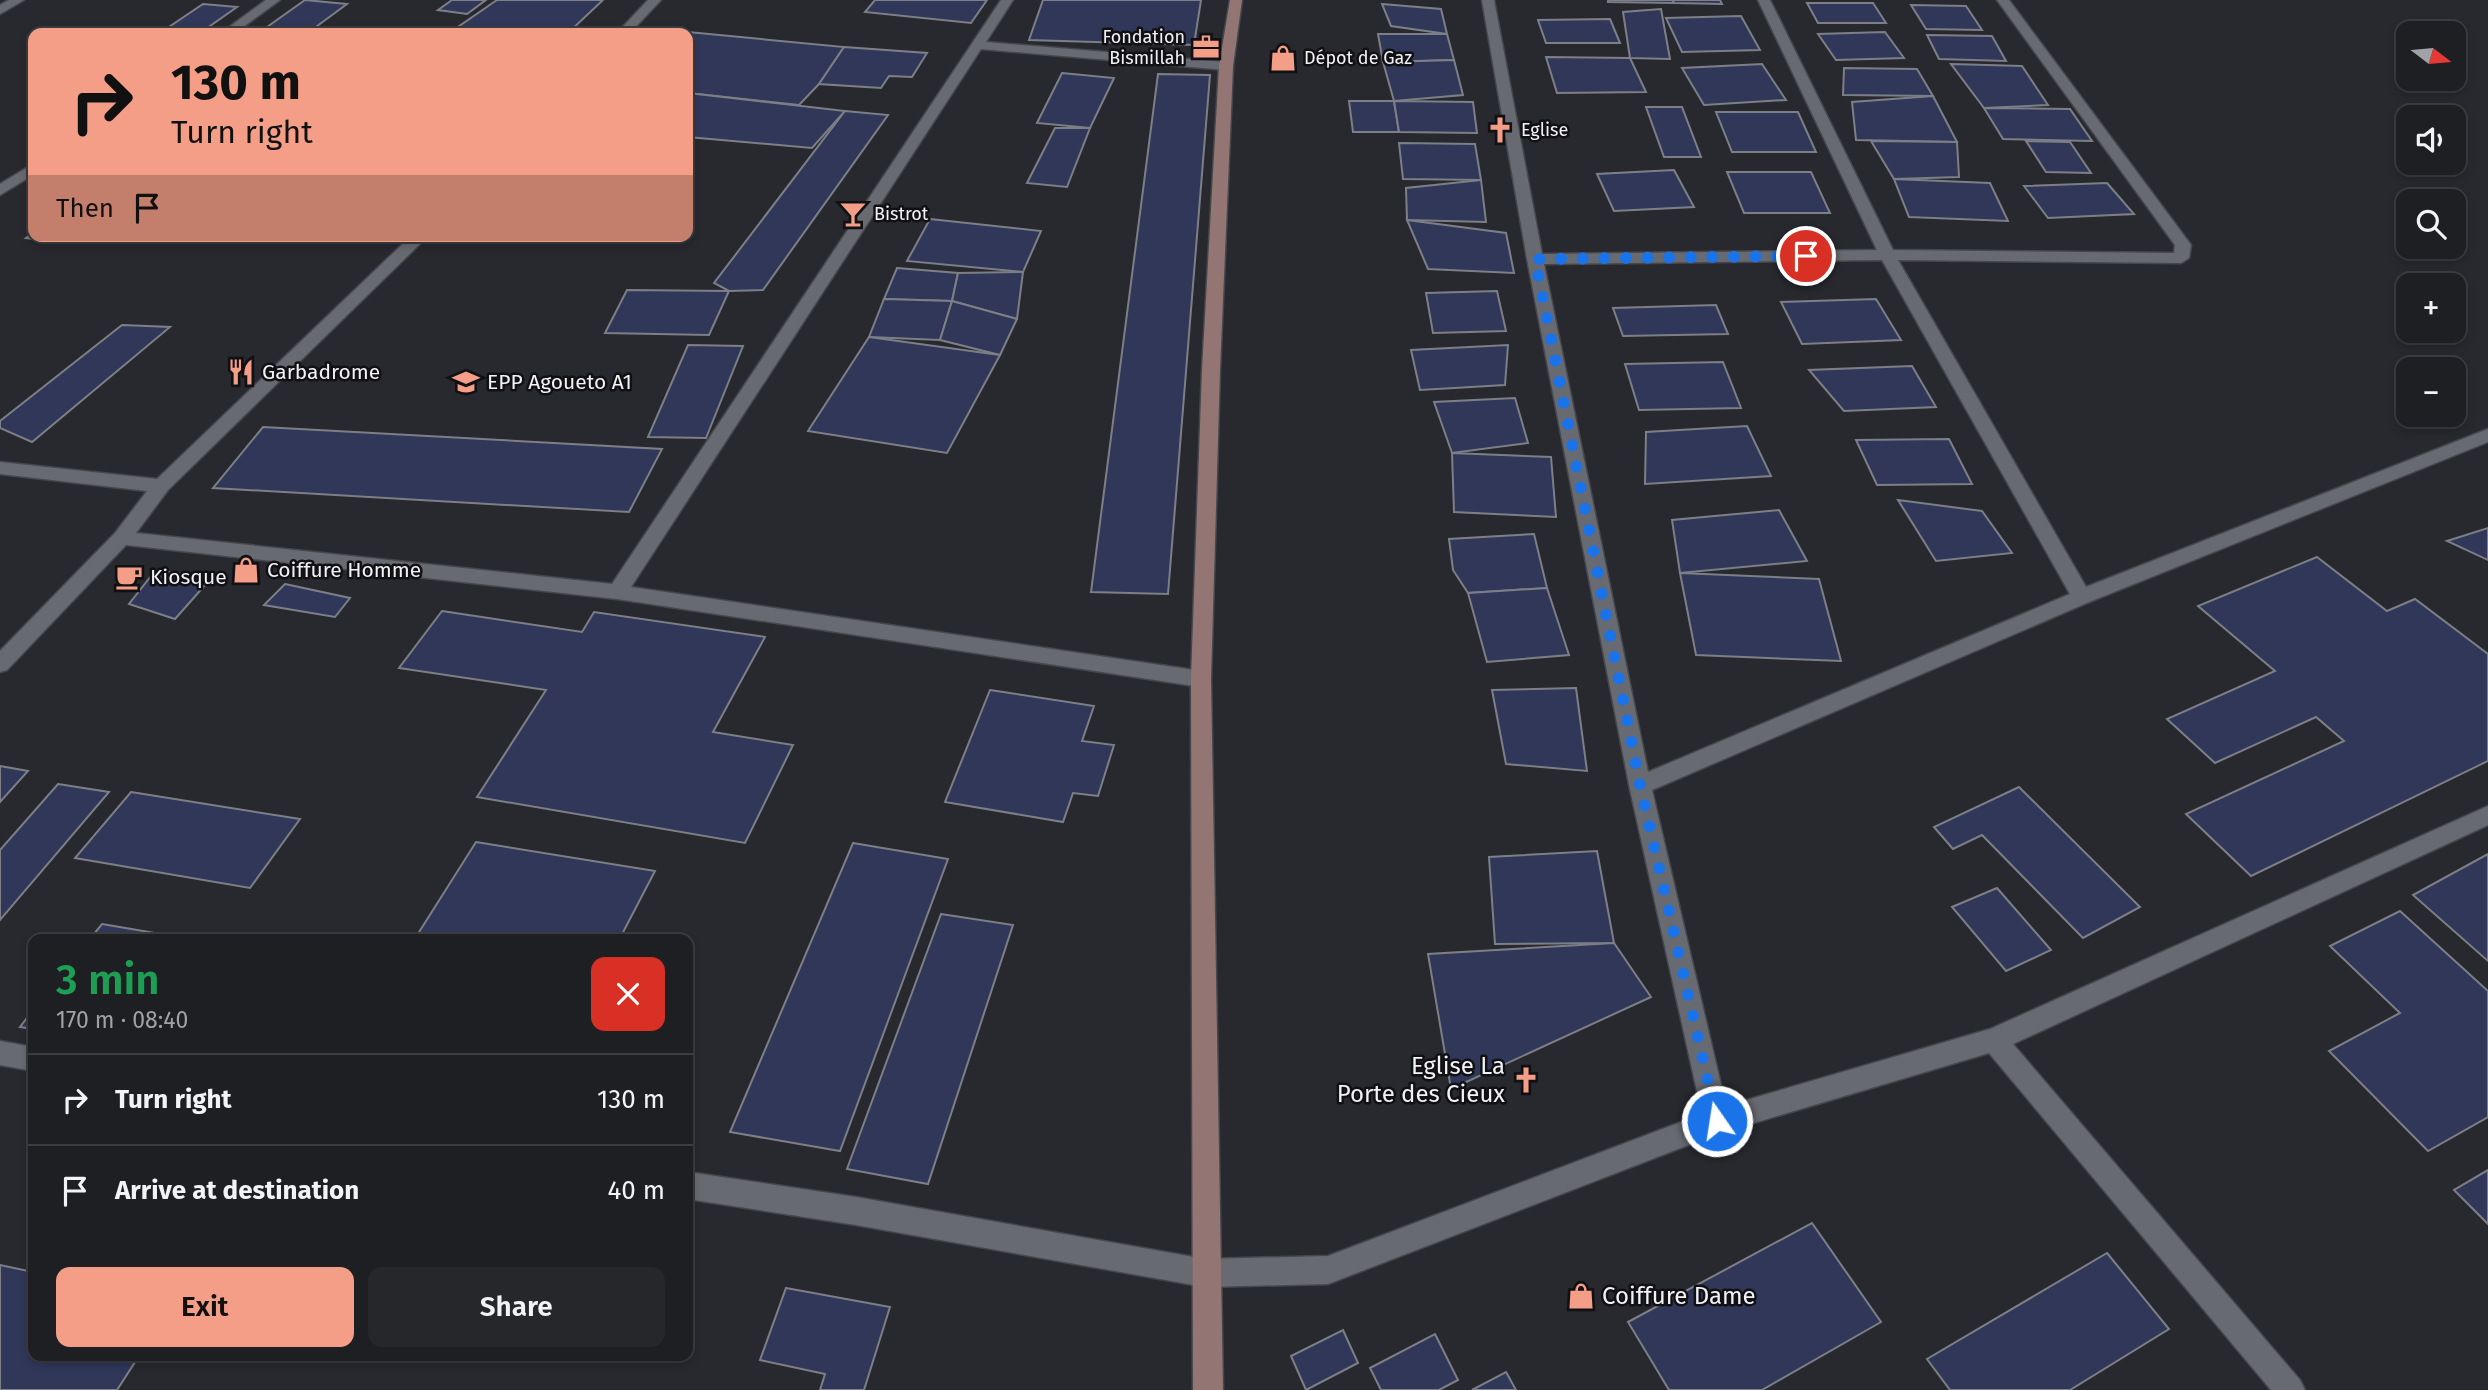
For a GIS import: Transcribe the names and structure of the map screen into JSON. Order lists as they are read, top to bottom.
{
  "places": {
    "office": ["Fondation Bismillah"],
    "shop": ["Dépot de Gaz", "Coiffure Homme", "Coiffure Dame"],
    "church": ["Eglise", "Eglise La Porte des Cieux"],
    "bar": ["Bistrot"],
    "restaurant": ["Garbadrome"],
    "school or university": ["EPP Agoueto A1"],
    "cafe": ["Kiosque"]
  },
  "north": "right",
  "page": {
    "map_buttons": ["+", "−"],
    "turn": ["130 m", "Turn right"],
    "then": "Then",
    "heading": ["3 min", "170 m · 08:40"],
    "list": [
      {
        "name": "Turn right",
        "value": "130 m"
      },
      {
        "name": "Arrive at destination",
        "value": "40 m"
      }
    ],
    "buttons": ["Exit", "Share"]
  }
}
